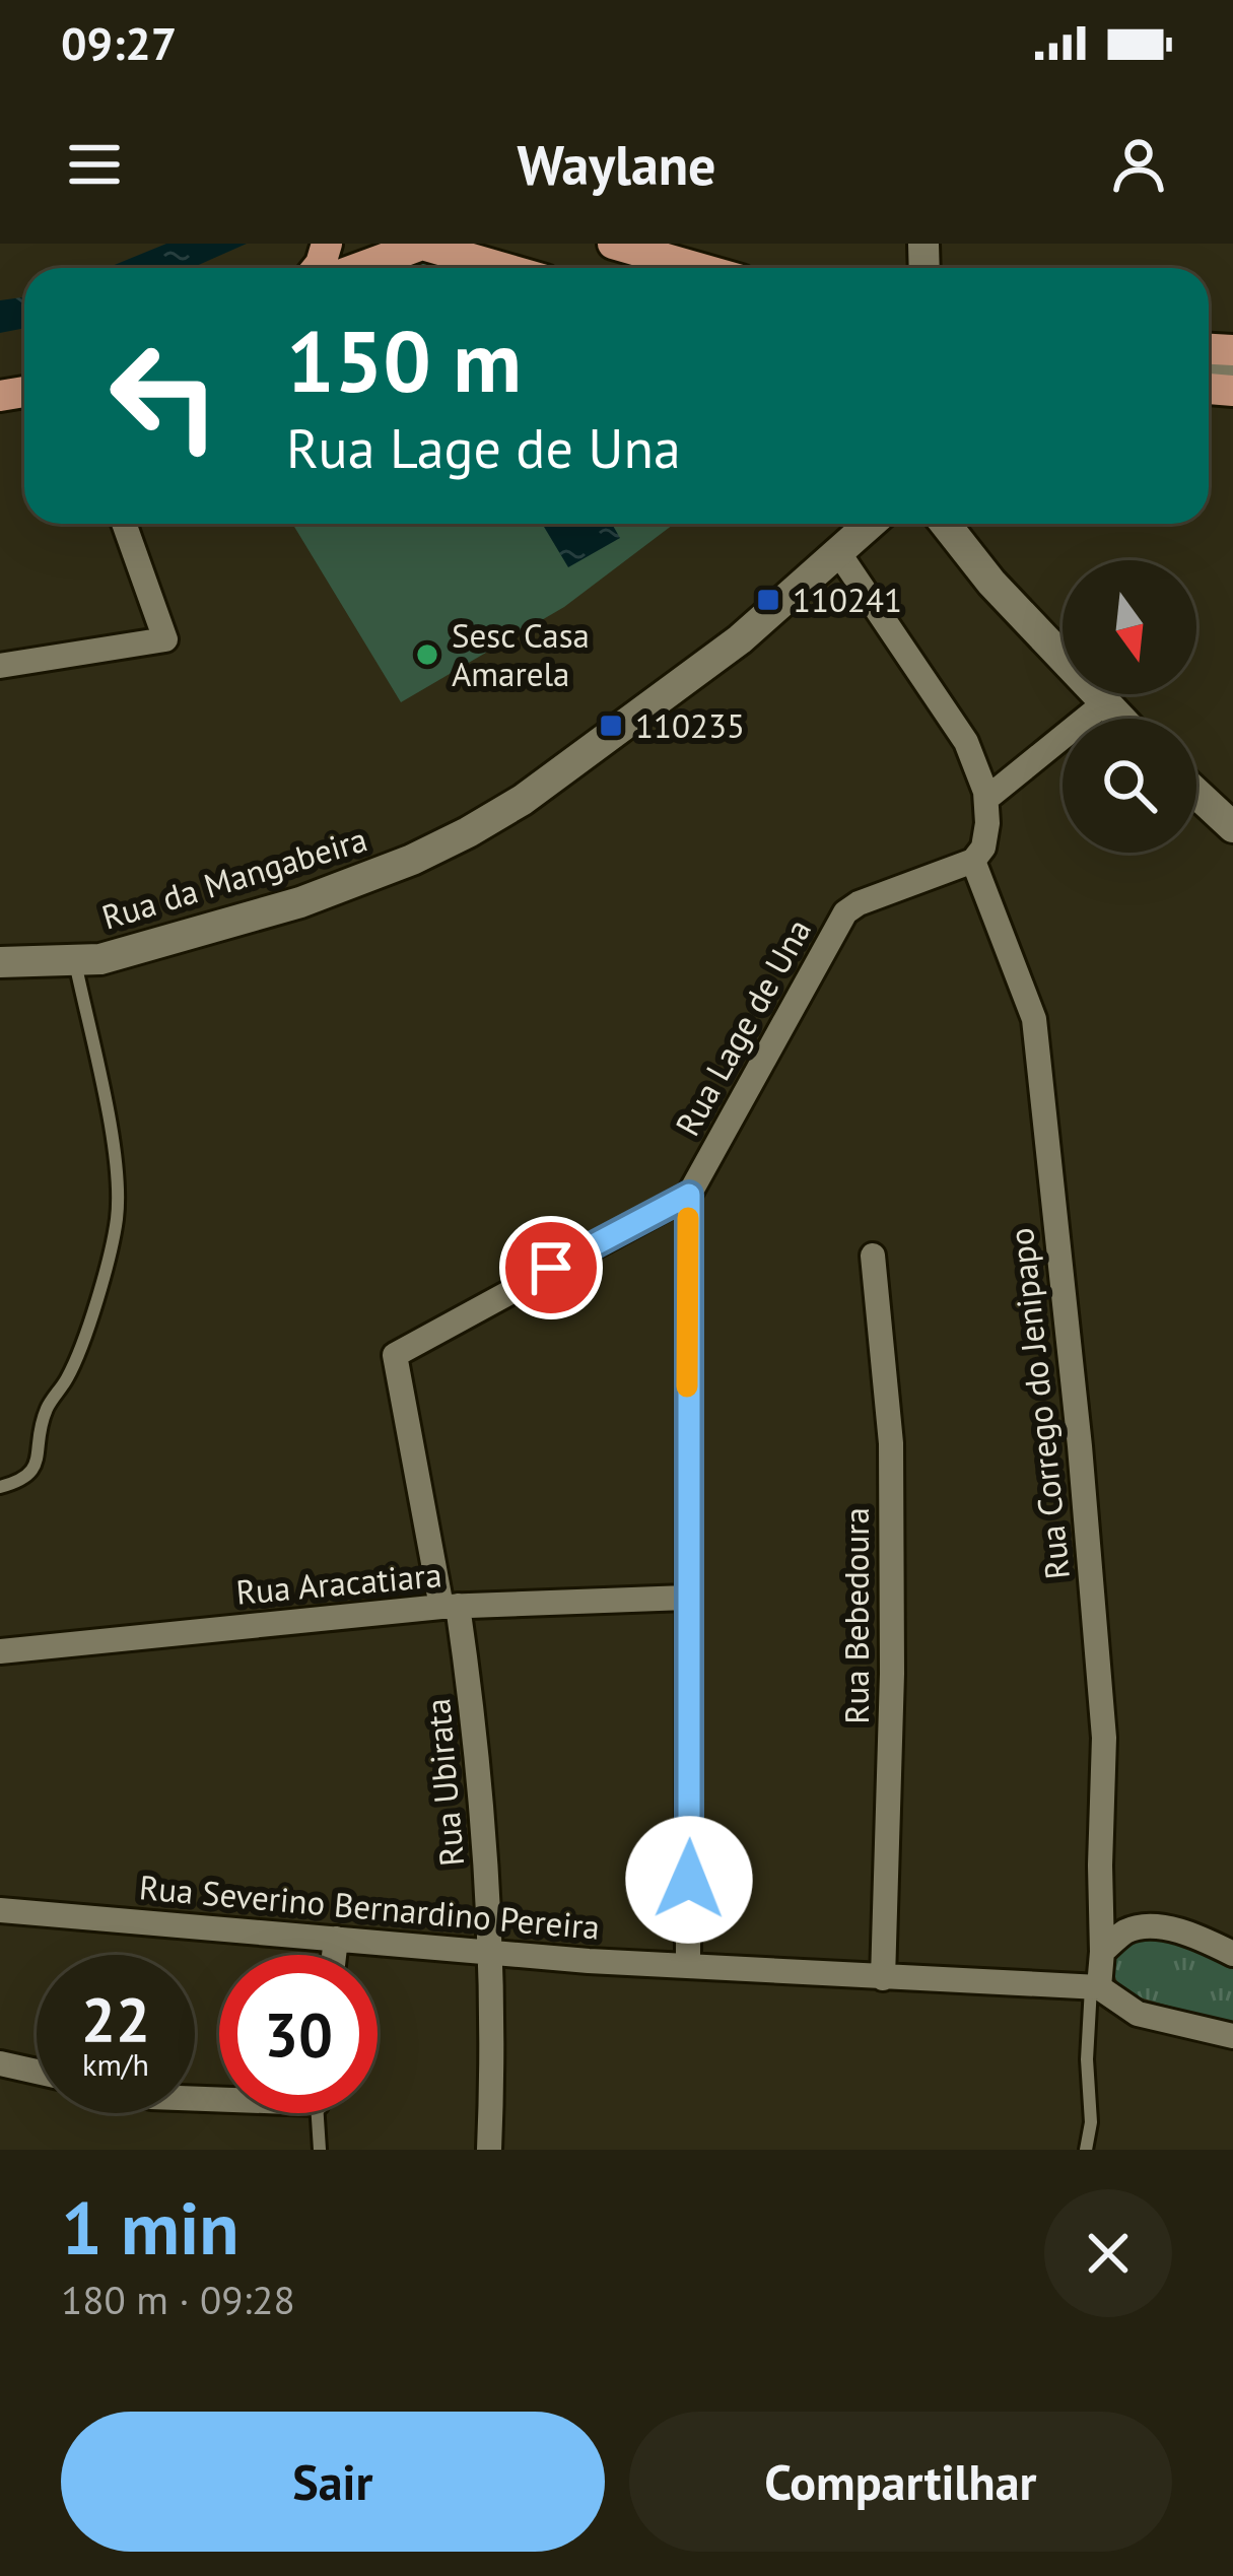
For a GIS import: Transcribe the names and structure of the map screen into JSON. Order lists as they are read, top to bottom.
{
  "streets": {
    "street": [
      "Rua da Mangabeira",
      "Rua Lage de Una",
      "Rua Corrego do Jenipapo",
      "Rua Aracatiara",
      "Rua Bebedoura",
      "Rua Ubirata",
      "Rua Severino Bernardino Pereira"
    ]
  },
  "crossings": [
    ["Rua Lage de Una", "Rua Corrego do Jenipapo"],
    ["Rua Lage de Una", "Rua Ubirata"],
    ["Rua Aracatiara", "Rua Ubirata"],
    ["Rua Bebedoura", "Rua Severino Bernardino Pereira"],
    ["Rua Ubirata", "Rua Severino Bernardino Pereira"]
  ],
  "places": {
    "transit": ["110241", "110235"],
    "other": ["Sesc Casa Amarela"]
  },
  "north": "bottom",
  "page": {
    "status": "09:27",
    "header": "Waylane",
    "turn": ["150 m", "Rua Lage de Una"],
    "speed": "22 km/h",
    "limit": "30",
    "heading": ["1 min", "180 m · 09:28"],
    "buttons": ["Sair", "Compartilhar"]
  }
}
